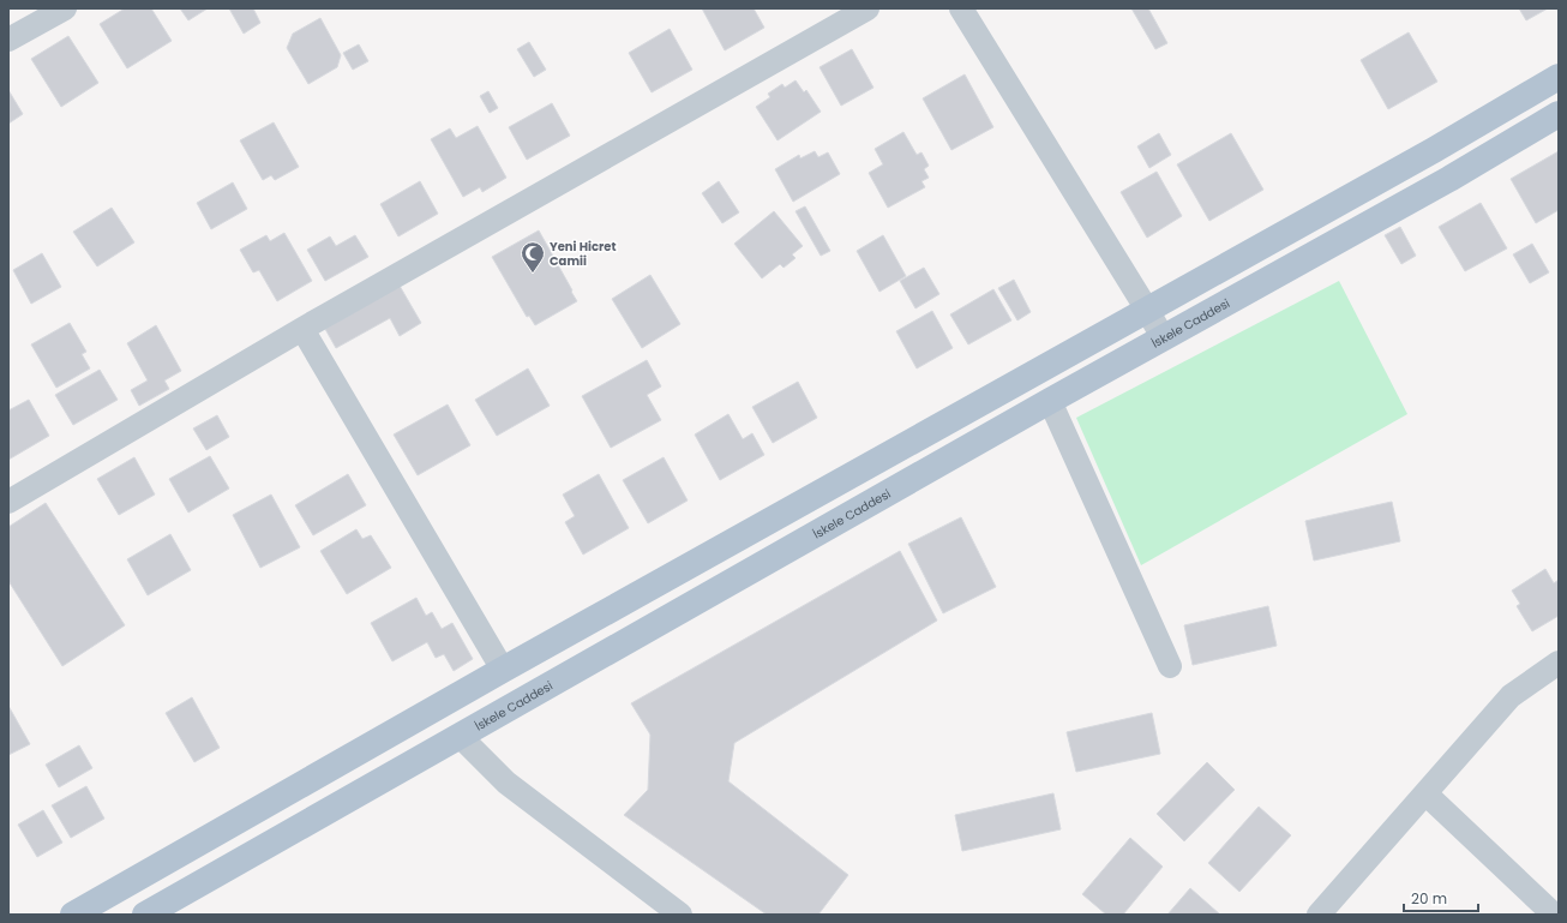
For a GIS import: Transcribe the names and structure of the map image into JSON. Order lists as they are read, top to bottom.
{
  "streets": {
    "main road": ["İskele Caddesi"]
  },
  "places": {
    "mosque": ["Yeni Hicret Camii"]
  },
  "scale_bar": "20 m"
}
